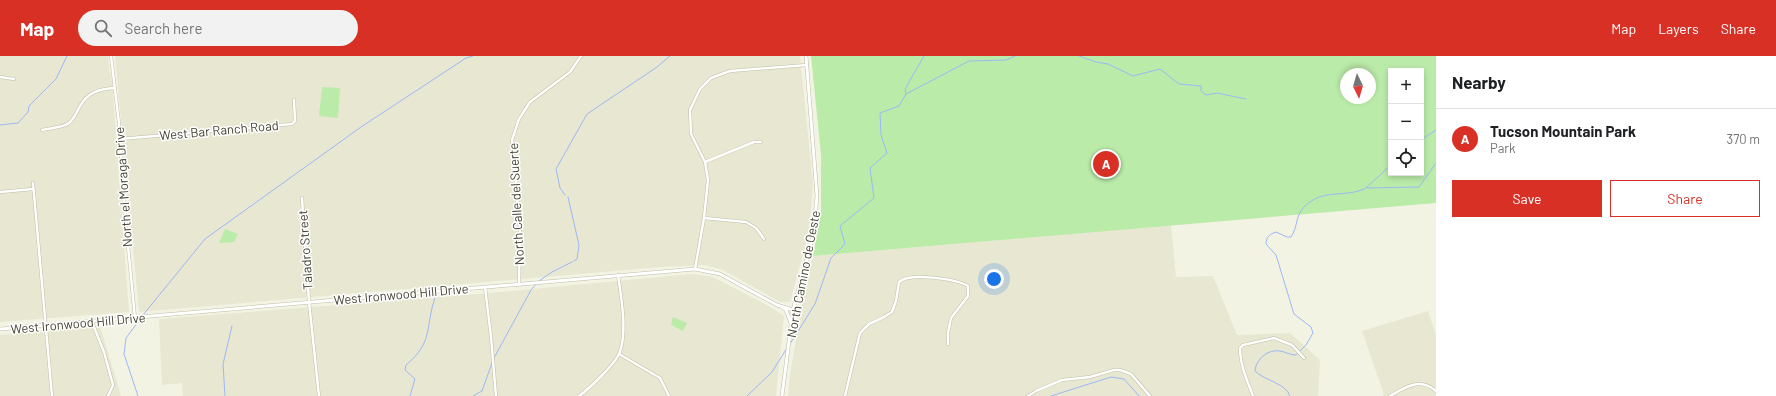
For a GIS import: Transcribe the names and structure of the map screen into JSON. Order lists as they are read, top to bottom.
{
  "streets": {
    "street": [
      "West Bar Ranch Road",
      "North el Moraga Drive",
      "North Calle del Suerte",
      "Taladro Street",
      "North Camino de Oeste",
      "West Ironwood Hill Drive"
    ]
  },
  "crossings": [
    ["West Bar Ranch Road", "North el Moraga Drive"],
    ["North el Moraga Drive", "West Ironwood Hill Drive"],
    ["North Calle del Suerte", "West Ironwood Hill Drive"],
    ["Taladro Street", "West Ironwood Hill Drive"],
    ["North Camino de Oeste", "West Ironwood Hill Drive"]
  ],
  "north": "bottom",
  "page": {
    "header": "Map",
    "search": "Search here",
    "nav": ["Map", "Layers", "Share"],
    "heading": "Nearby",
    "map_buttons": ["+", "−"],
    "list": [
      {
        "mark": "A",
        "name": "Tucson Mountain Park",
        "note": "Park",
        "value": "370 m"
      }
    ],
    "pins": "A",
    "buttons": ["Save", "Share"]
  }
}
